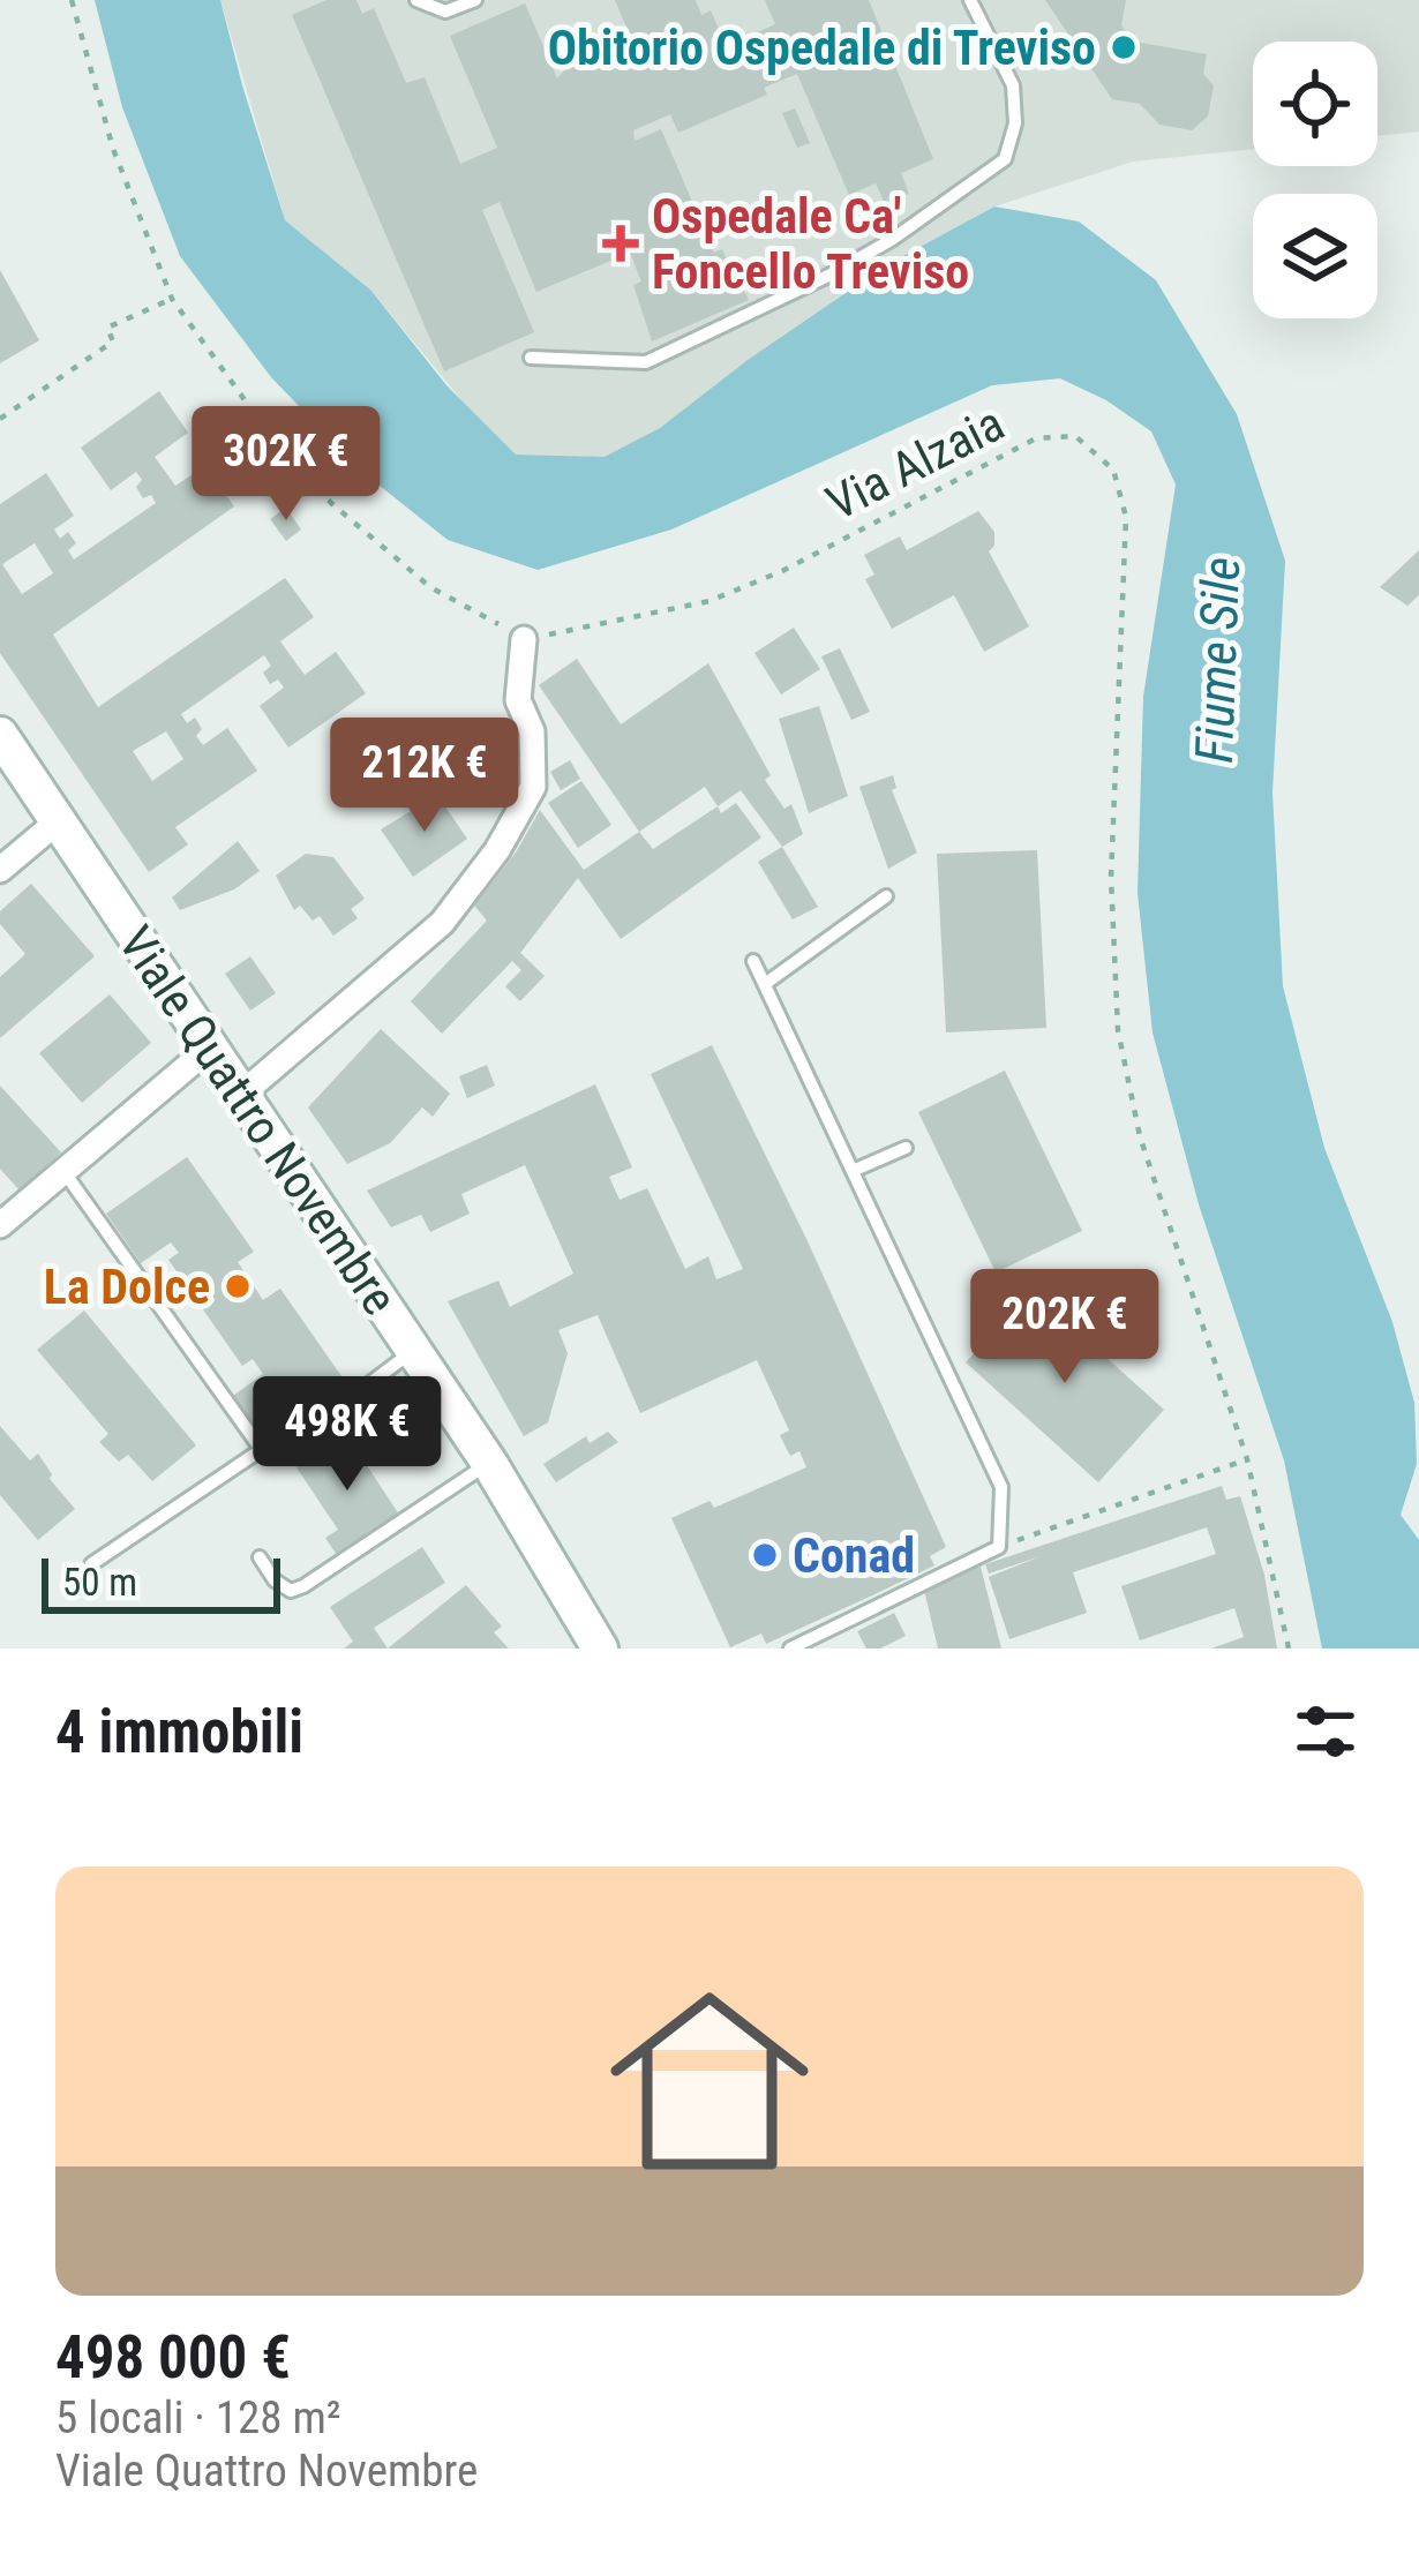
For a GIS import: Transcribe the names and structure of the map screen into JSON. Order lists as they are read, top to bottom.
{
  "streets": {
    "main road": ["Viale Quattro Novembre"],
    "path": ["Via Alzaia"]
  },
  "water": ["Fiume Sile"],
  "places": {
    "other": ["Obitorio Ospedale di Treviso", "La Dolce", "Conad"],
    "health": ["Ospedale Ca' Foncello Treviso"]
  },
  "scale_bar": "50 m",
  "page": {
    "price": [
      "302K €",
      "212K €",
      "202K €",
      "498K €"
    ],
    "scale": "50 m",
    "heading": "4 immobili",
    "list": [
      {
        "name": "498 000 €",
        "note": "5 locali · 128 m² · Viale Quattro Novembre"
      }
    ]
  }
}
